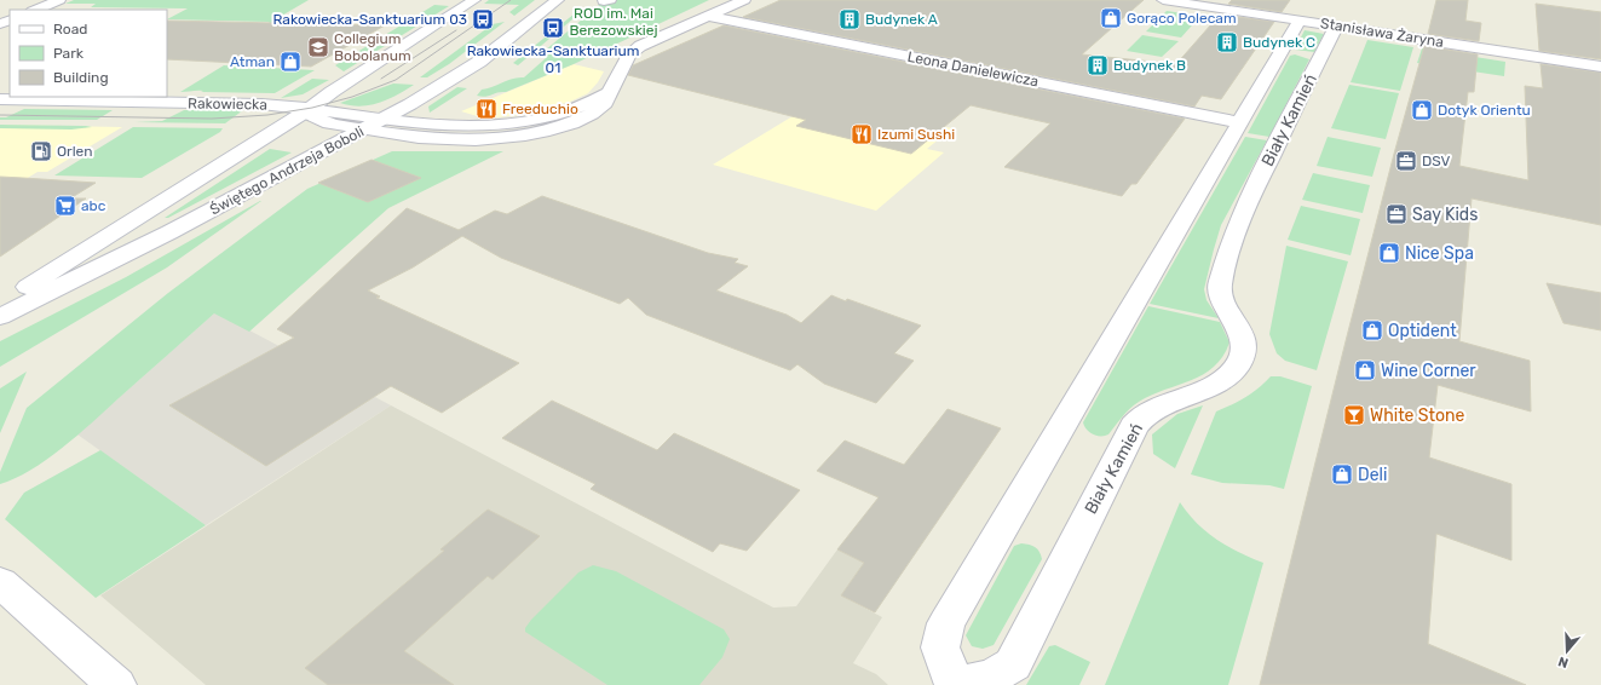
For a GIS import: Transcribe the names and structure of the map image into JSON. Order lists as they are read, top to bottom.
{
  "streets": {
    "street": [
      "Stanisława Żaryna",
      "Leona Danielewicza",
      "Rakowiecka",
      "Biały Kamień",
      "Świętego Andrzeja Boboli"
    ]
  },
  "crossings": [
    ["Stanisława Żaryna", "Biały Kamień"],
    ["Leona Danielewicza", "Biały Kamień"],
    ["Rakowiecka", "Świętego Andrzeja Boboli"]
  ],
  "parks": ["ROD im. Mai Berezowskiej"],
  "places": {
    "shop": [
      "Gorąco Polecam",
      "Atman",
      "Dotyk Orientu",
      "Nice Spa",
      "Optident",
      "Wine Corner",
      "Deli"
    ],
    "bus stop": ["Rakowiecka-Sanktuarium 03", "Rakowiecka-Sanktuarium 01"],
    "building": ["Budynek A", "Budynek C", "Budynek B"],
    "school or university": ["Collegium Bobolanum"],
    "restaurant": ["Freeduchio", "Izumi Sushi"],
    "fuel station": ["Orlen"],
    "office": ["DSV", "Say Kids"],
    "supermarket": ["abc"],
    "bar": ["White Stone"]
  },
  "legend": ["Road", "Park", "Building"],
  "north": "bottom"
}
